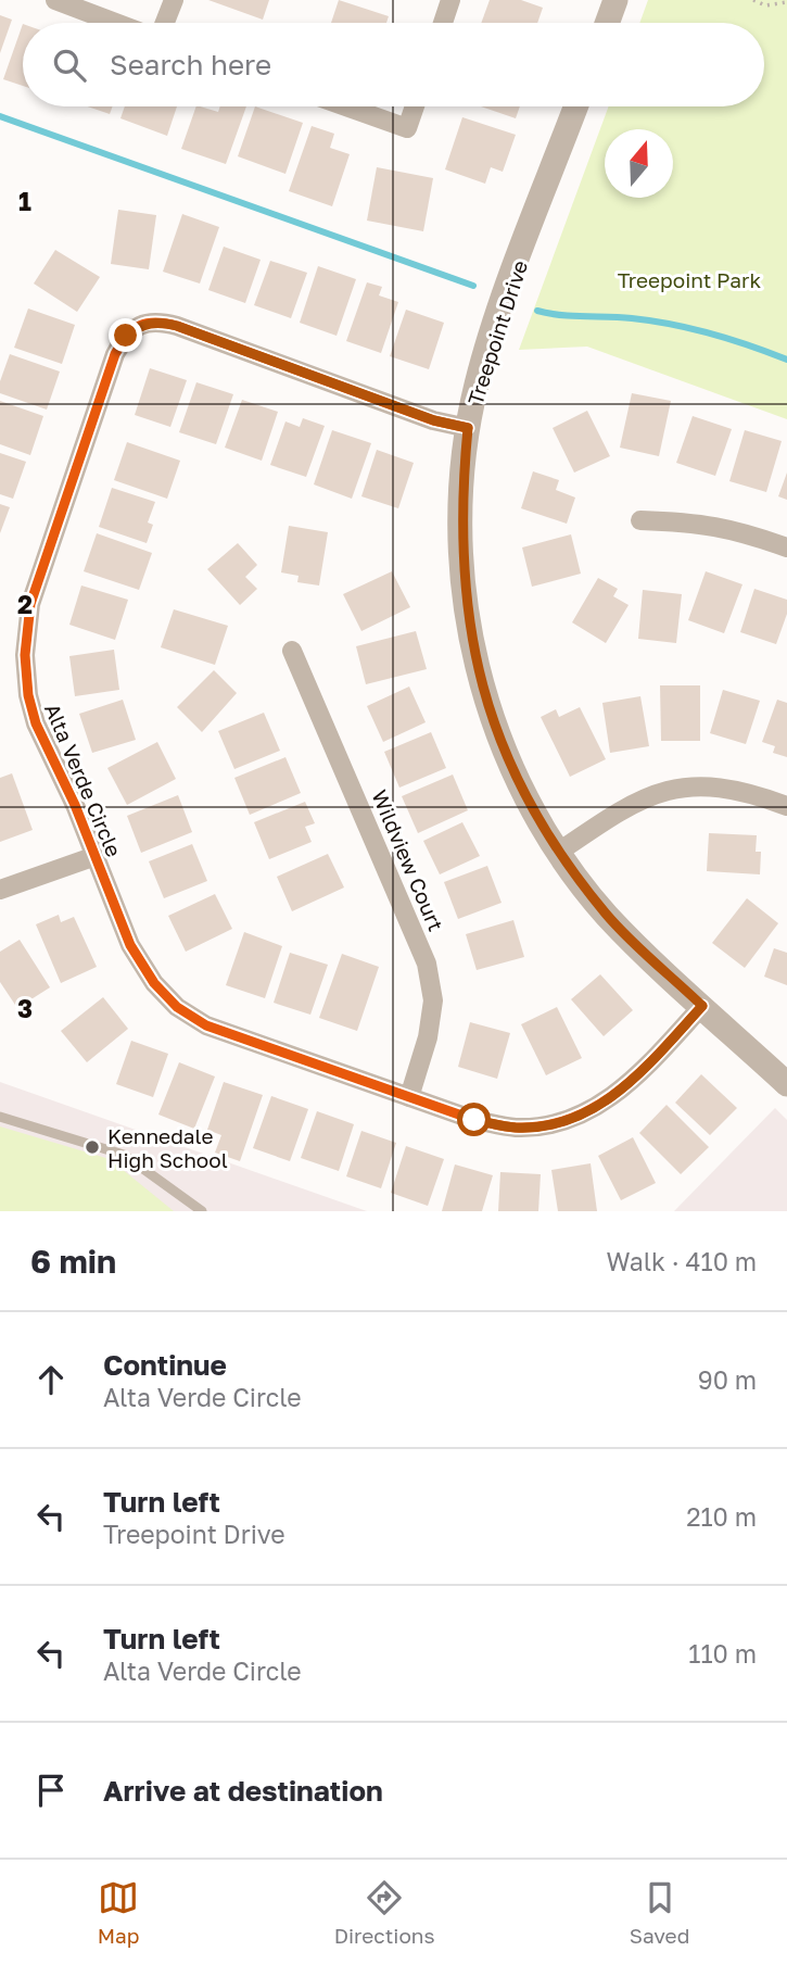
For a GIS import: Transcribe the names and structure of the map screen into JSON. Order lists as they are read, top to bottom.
{
  "streets": {
    "street": ["Treepoint Drive", "Alta Verde Circle", "Wildview Court"]
  },
  "crossings": [
    ["Treepoint Drive", "Alta Verde Circle"],
    ["Alta Verde Circle", "Wildview Court"]
  ],
  "parks": ["Treepoint Park"],
  "places": ["Kennedale High School"],
  "north": "top",
  "page": {
    "search": "Search here",
    "heading": ["6 min", "Walk · 410 m"],
    "list": [
      ["Continue", "Alta Verde Circle", "90 m"],
      ["Turn left", "Treepoint Drive", "210 m"],
      ["Turn left", "Alta Verde Circle", "110 m"],
      "Arrive at destination"
    ],
    "nav": ["Map", "Directions", "Saved"]
  },
  "grid": {
    "rows": ["1", "2", "3"]
  }
}
